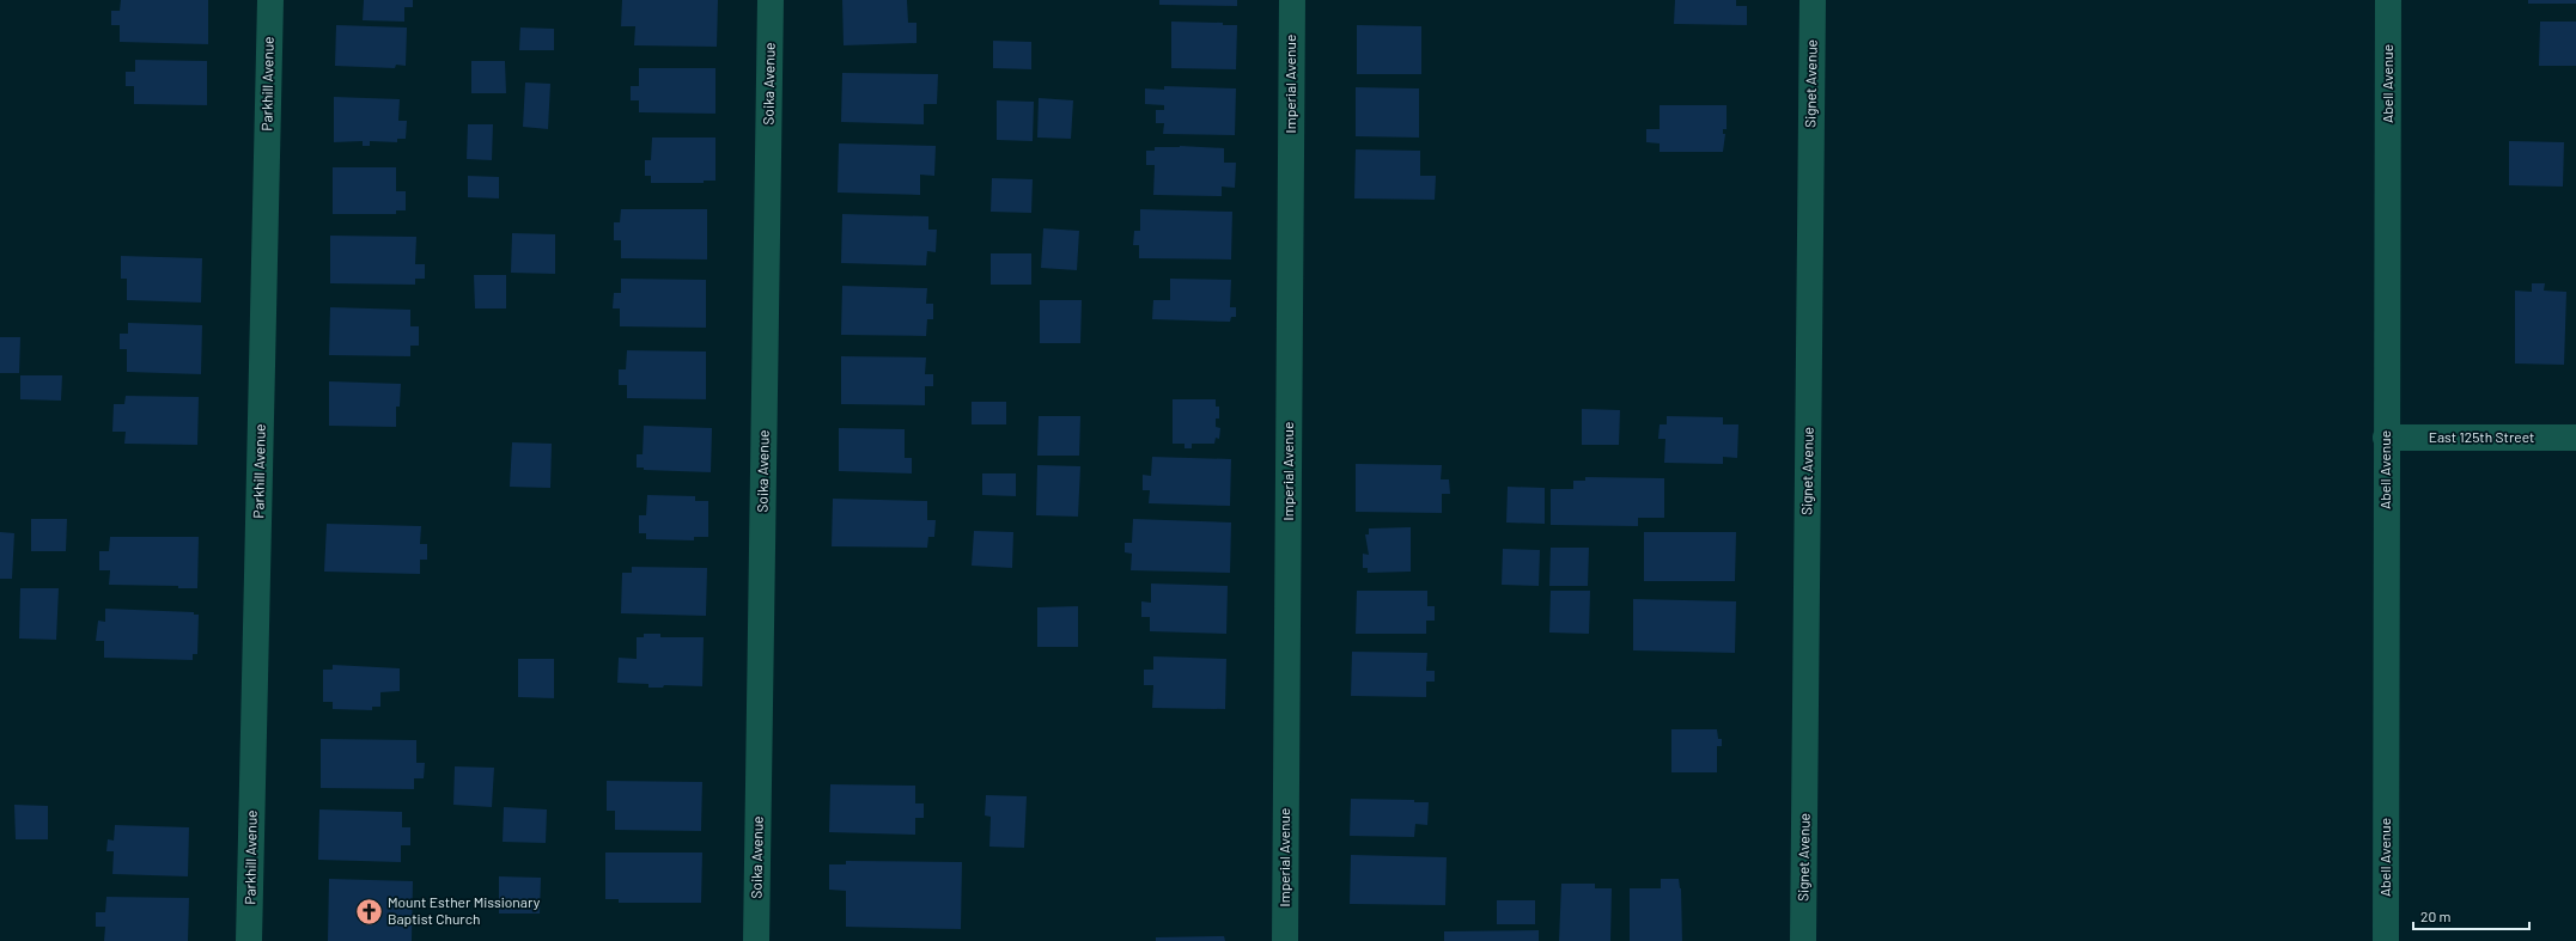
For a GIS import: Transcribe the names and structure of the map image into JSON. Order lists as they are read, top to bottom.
{
  "streets": {
    "street": [
      "Parkhill Avenue",
      "Soika Avenue",
      "Imperial Avenue",
      "Signet Avenue",
      "Abell Avenue",
      "East 125th Street"
    ]
  },
  "crossings": [
    ["Abell Avenue", "East 125th Street"]
  ],
  "places": {
    "church": ["Mount Esther Missionary Baptist Church"]
  },
  "scale_bar": "20 m"
}
